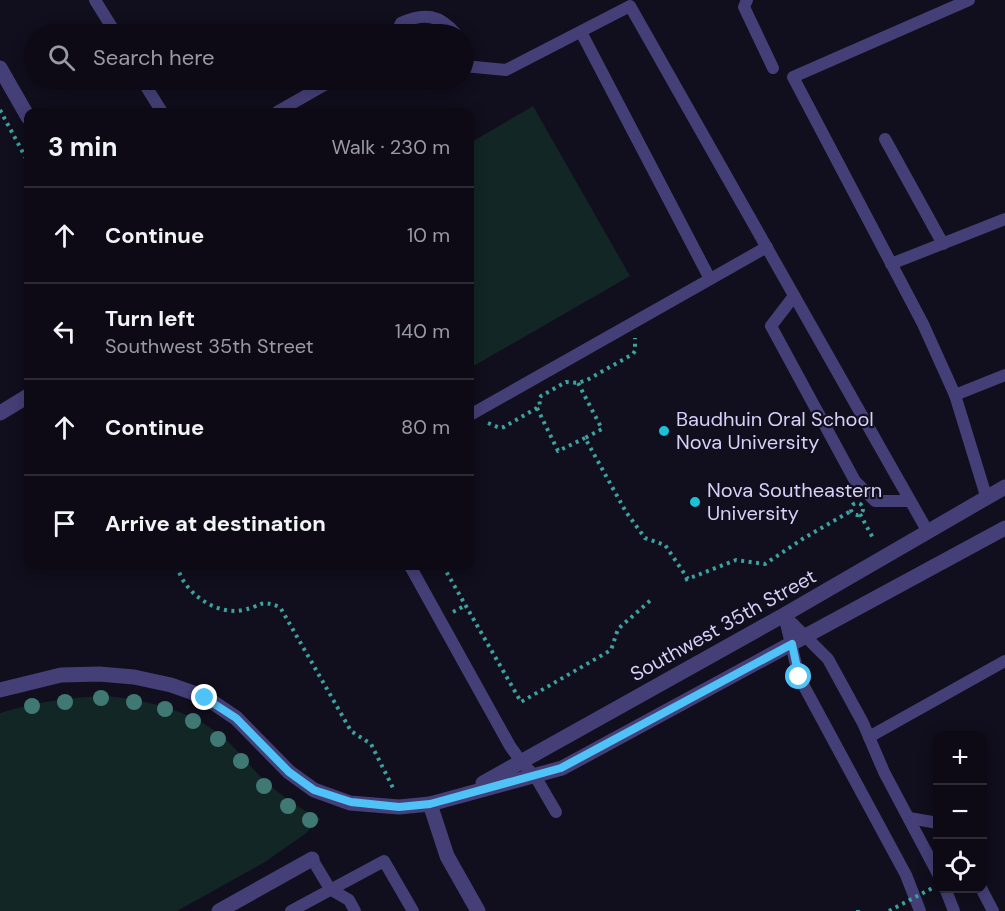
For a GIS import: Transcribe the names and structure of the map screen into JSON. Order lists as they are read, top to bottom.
{
  "streets": {
    "street": ["Southwest 35th Street"]
  },
  "places": ["Baudhuin Oral School Nova University", "Nova Southeastern University"],
  "page": {
    "search": "Search here",
    "heading": ["3 min", "Walk · 230 m"],
    "list": [
      ["Continue", "10 m"],
      ["Turn left", "Southwest 35th Street", "140 m"],
      ["Continue", "80 m"],
      "Arrive at destination"
    ],
    "map_buttons": ["+", "−"]
  }
}
